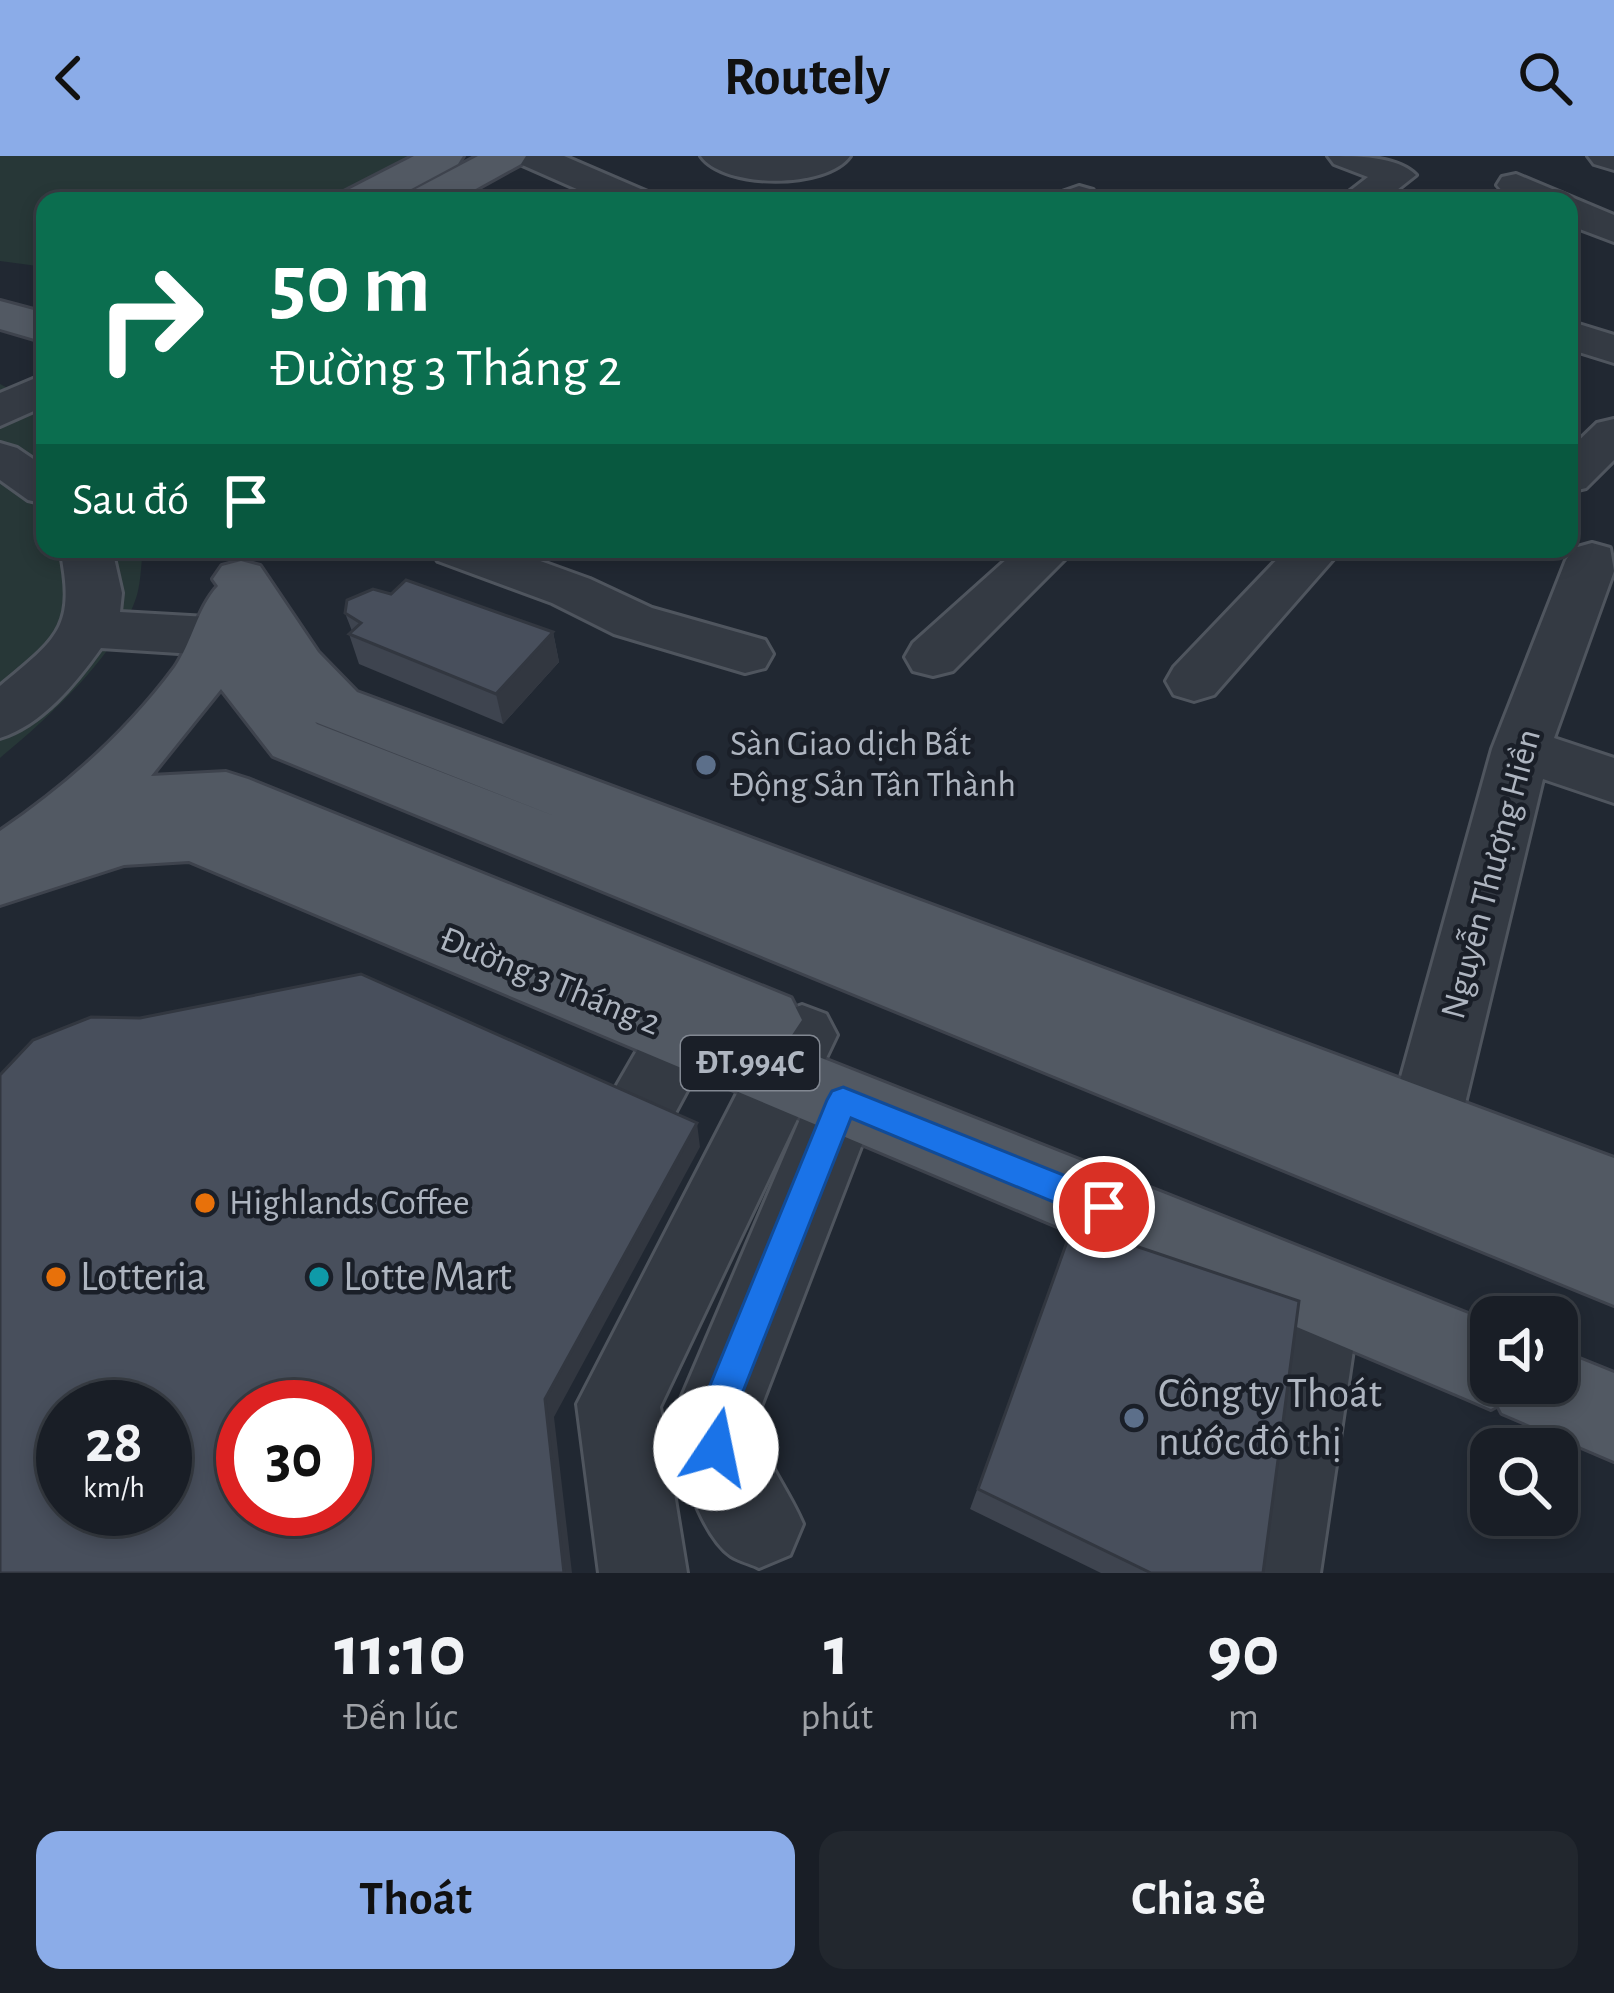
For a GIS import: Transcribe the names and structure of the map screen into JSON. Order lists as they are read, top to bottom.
{
  "streets": {
    "main road": ["Đường 3 Tháng 2", "ĐT.994C"],
    "street": ["Nguyễn Thượng Hiền"]
  },
  "places": [
    "Sàn Giao dịch Bất Động Sản Tân Thành",
    "Highlands Coffee",
    "Lotteria",
    "Lotte Mart",
    "Công ty Thoát nước đô thị"
  ],
  "page": {
    "header": "Routely",
    "turn": ["50 m", "Đường 3 Tháng 2"],
    "then": "Sau đó",
    "speed": "28 km/h",
    "limit": "30",
    "eta": [
      "11:10",
      "Đến lúc",
      "1",
      "phút",
      "90",
      "m"
    ],
    "buttons": ["Thoát", "Chia sẻ"]
  }
}
